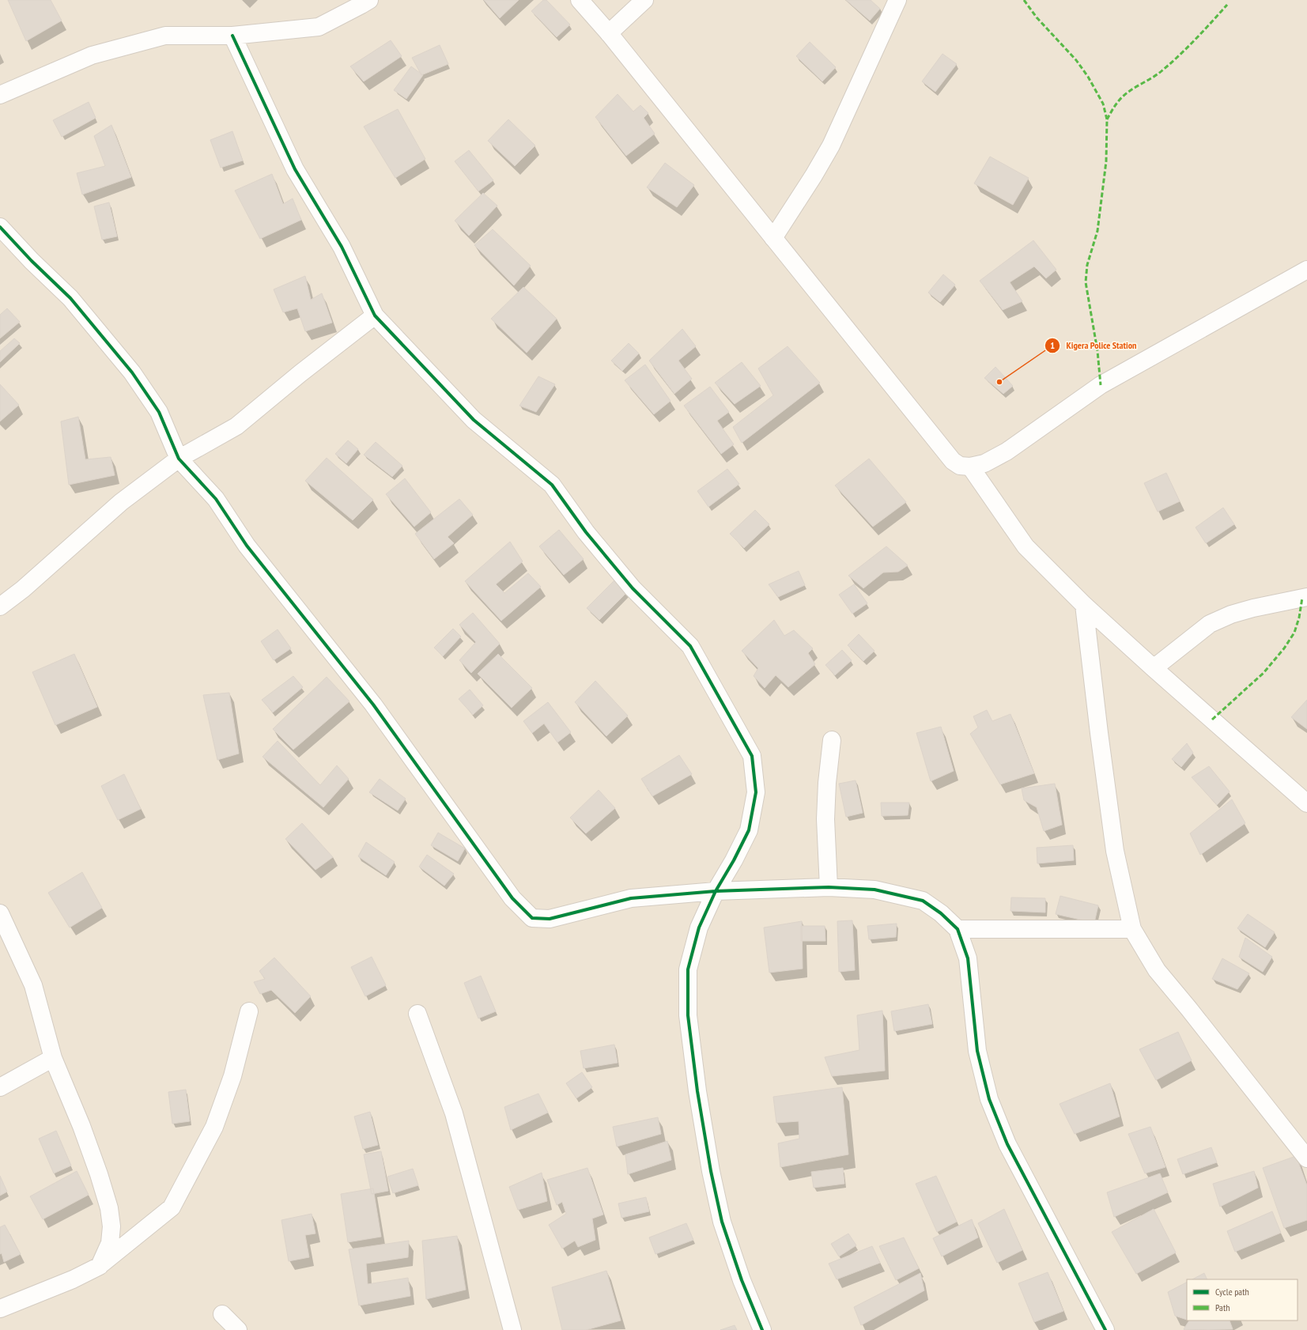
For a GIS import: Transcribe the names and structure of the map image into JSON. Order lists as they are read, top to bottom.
{
  "places": ["Kigera Police Station"],
  "legend": ["Cycle path", "Path"]
}
